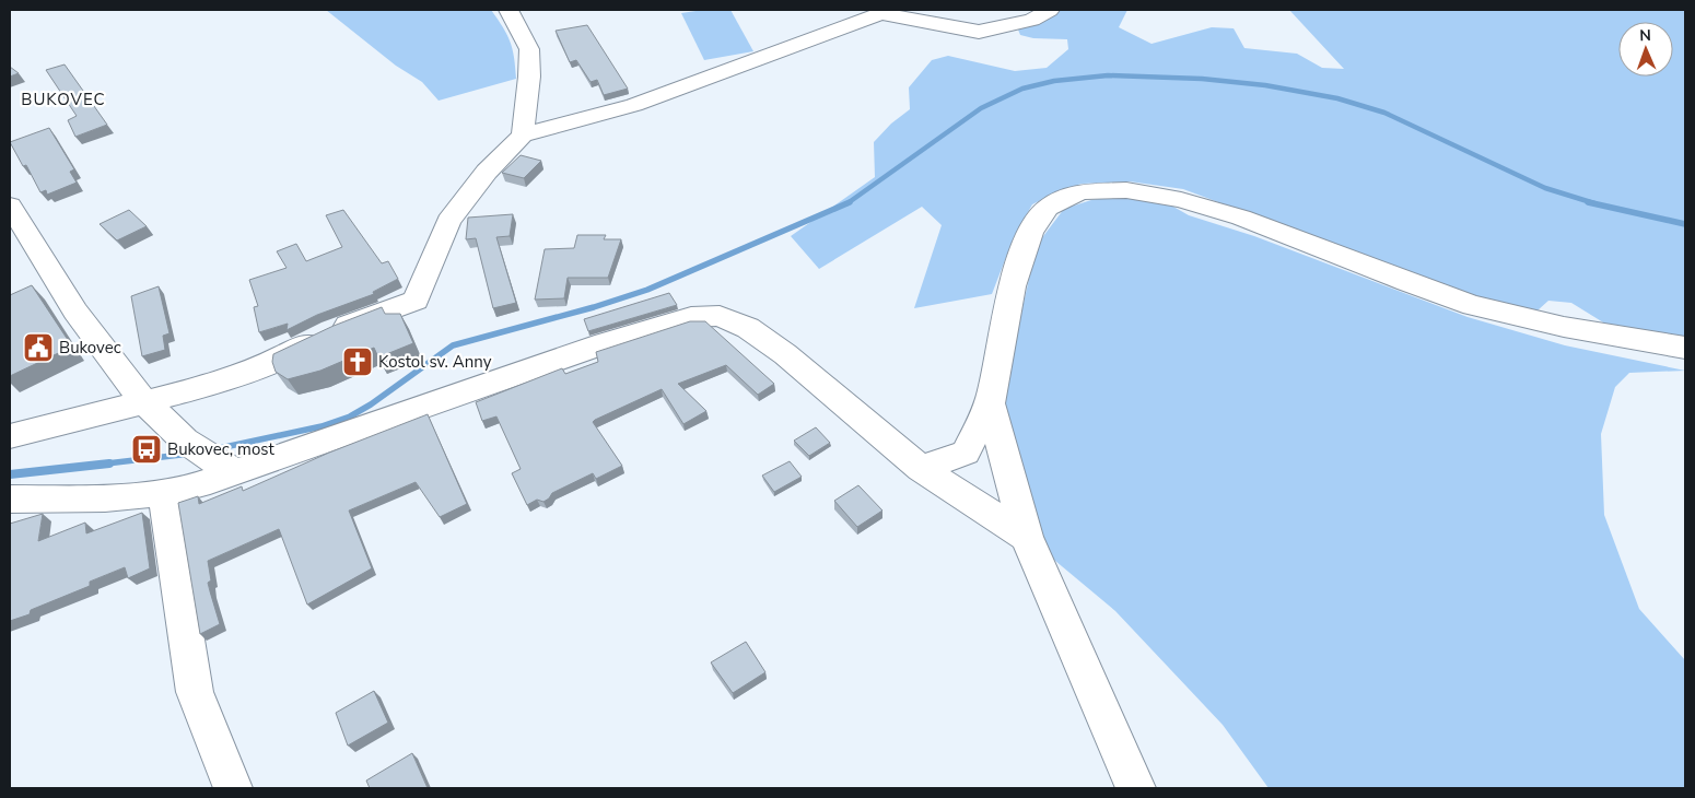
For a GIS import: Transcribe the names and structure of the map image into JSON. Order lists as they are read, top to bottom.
{
  "districts": ["BUKOVEC"],
  "places": {
    "public building": ["Bukovec"],
    "church": ["Kostol sv. Anny"],
    "bus stop": ["Bukovec, most"]
  },
  "north": "top"
}
